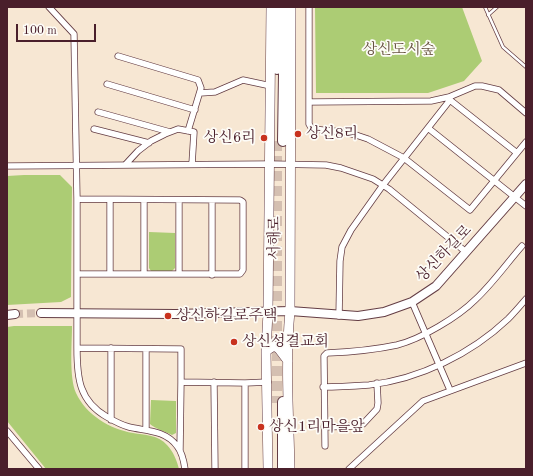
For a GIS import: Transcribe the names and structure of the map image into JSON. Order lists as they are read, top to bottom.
{
  "streets": {
    "highway": ["서해로"],
    "street": ["상신하길로"]
  },
  "crossings": [
    ["서해로", "상신하길로"]
  ],
  "parks": ["상신도시숲"],
  "places": [
    "상신8리",
    "상신6리",
    "상신하길로주택",
    "상신성결교회",
    "상신1리마을앞"
  ],
  "scale_bar": "100 m"
}
